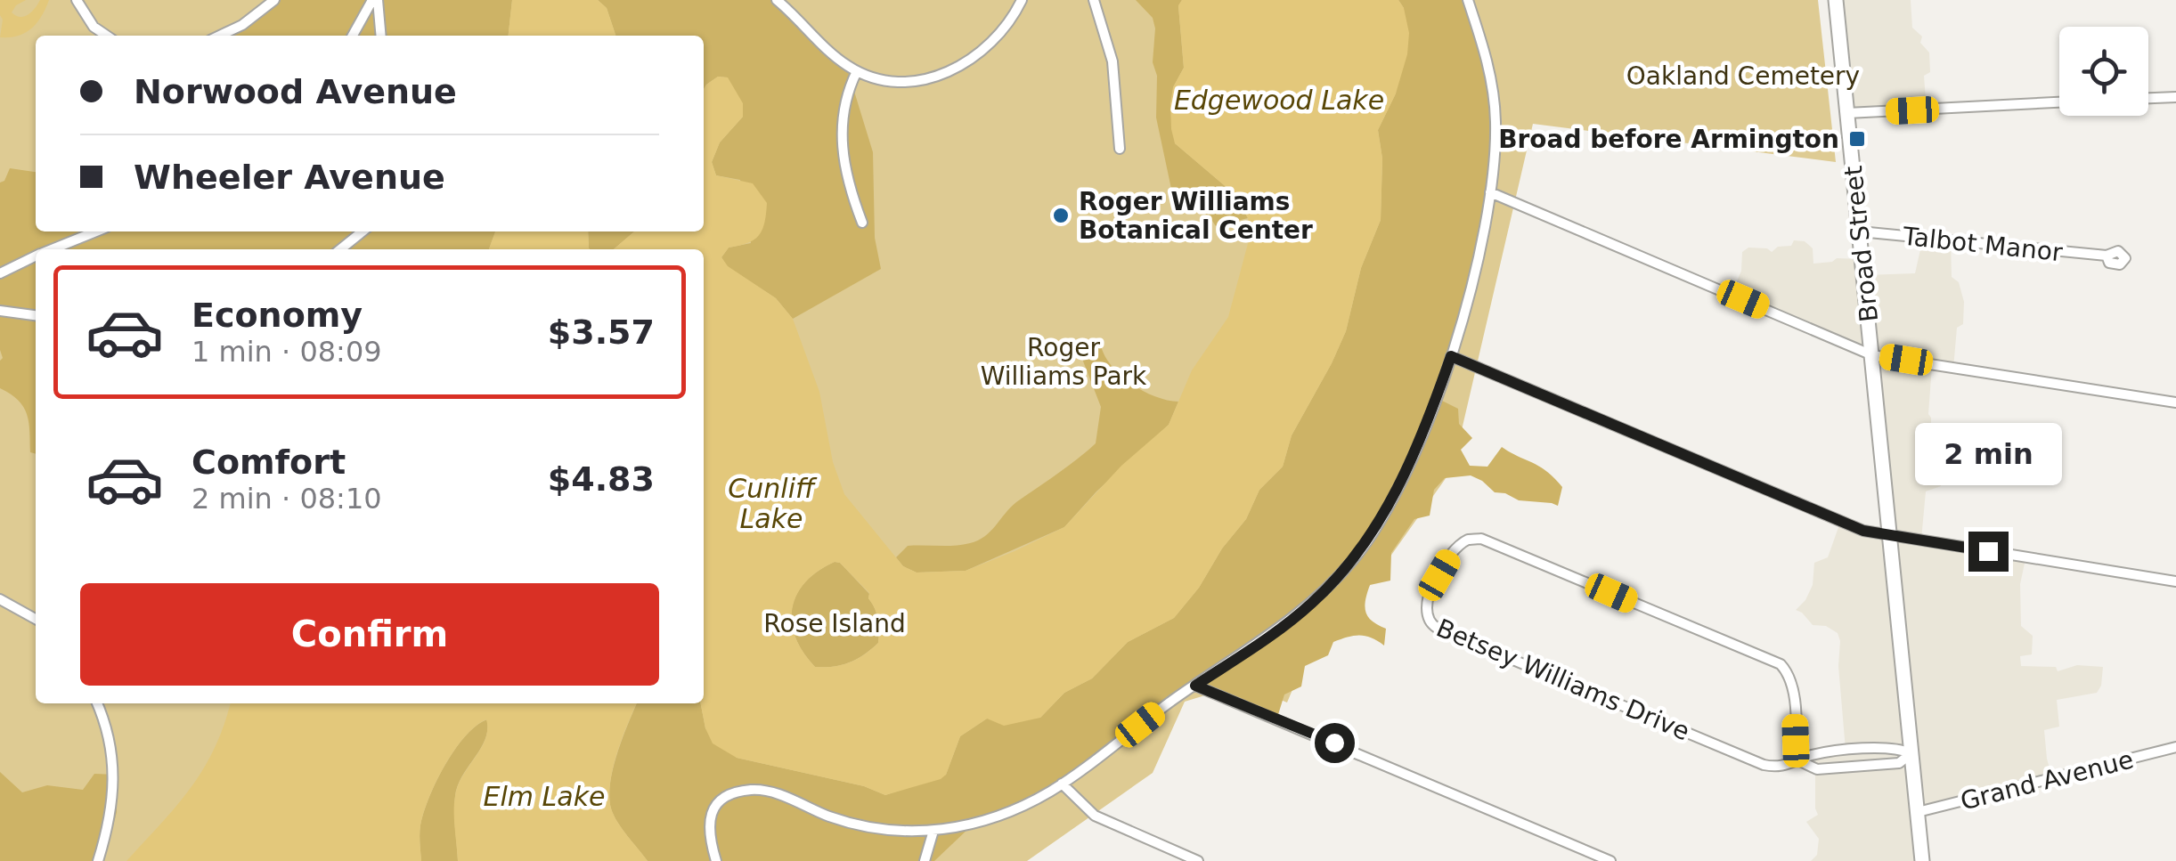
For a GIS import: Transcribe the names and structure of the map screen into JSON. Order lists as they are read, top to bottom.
{
  "streets": {
    "main road": ["Broad Street"],
    "street": ["Talbot Manor", "Betsey Williams Drive", "Grand Avenue"]
  },
  "crossings": [
    ["Broad Street", "Talbot Manor"],
    ["Broad Street", "Betsey Williams Drive"],
    ["Broad Street", "Grand Avenue"]
  ],
  "water": ["Edgewood Lake", "Cunliff Lake", "Elm Lake"],
  "parks": ["Oakland Cemetery", "Roger Williams Park", "Rose Island"],
  "places": {
    "transit": ["Broad before Armington"],
    "other": ["Roger Williams Botanical Center"]
  },
  "page": {
    "banner": ["Norwood Avenue", "Wheeler Avenue"],
    "list": [
      {
        "name": "Economy",
        "note": "1 min · 08:09",
        "value": "$3.57"
      },
      {
        "name": "Comfort",
        "note": "2 min · 08:10",
        "value": "$4.83"
      }
    ],
    "bubble": "2 min",
    "buttons": "Confirm"
  }
}
